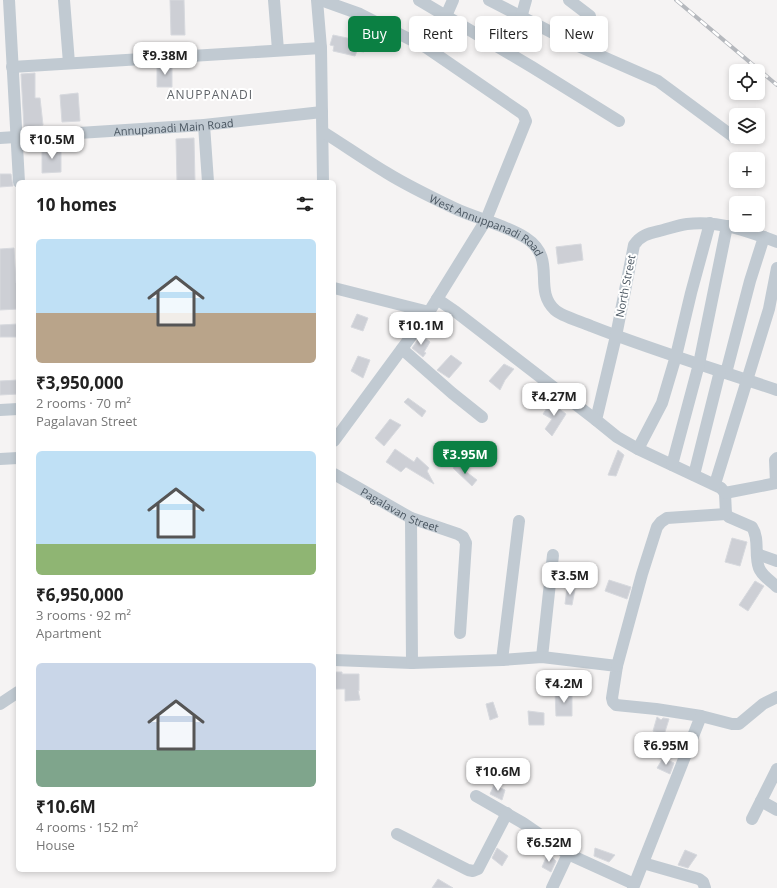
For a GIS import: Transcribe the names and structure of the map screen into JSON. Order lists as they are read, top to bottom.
{
  "streets": {
    "street": [
      "Annupanadi Main Road",
      "West Annuppanadi Road",
      "North Street",
      "Pagalavan Street"
    ]
  },
  "crossings": [
    ["West Annuppanadi Road", "North Street"]
  ],
  "districts": ["ANUPPANADI"],
  "page": {
    "chip": [
      "Buy",
      "Rent",
      "Filters",
      "New"
    ],
    "price": [
      "₹9.38M",
      "₹10.5M",
      "₹10.1M",
      "₹4.27M",
      "₹3.95M",
      "₹3.5M",
      "₹4.2M",
      "₹6.95M",
      "₹10.6M",
      "₹6.52M"
    ],
    "map_buttons": ["+", "−"],
    "heading": "10 homes",
    "list": [
      {
        "name": "₹3,950,000",
        "note": "2 rooms · 70 m² · Pagalavan Street"
      },
      {
        "name": "₹6,950,000",
        "note": "3 rooms · 92 m² · Apartment"
      },
      {
        "name": "₹10.6M",
        "note": "4 rooms · 152 m² · House"
      }
    ]
  }
}
